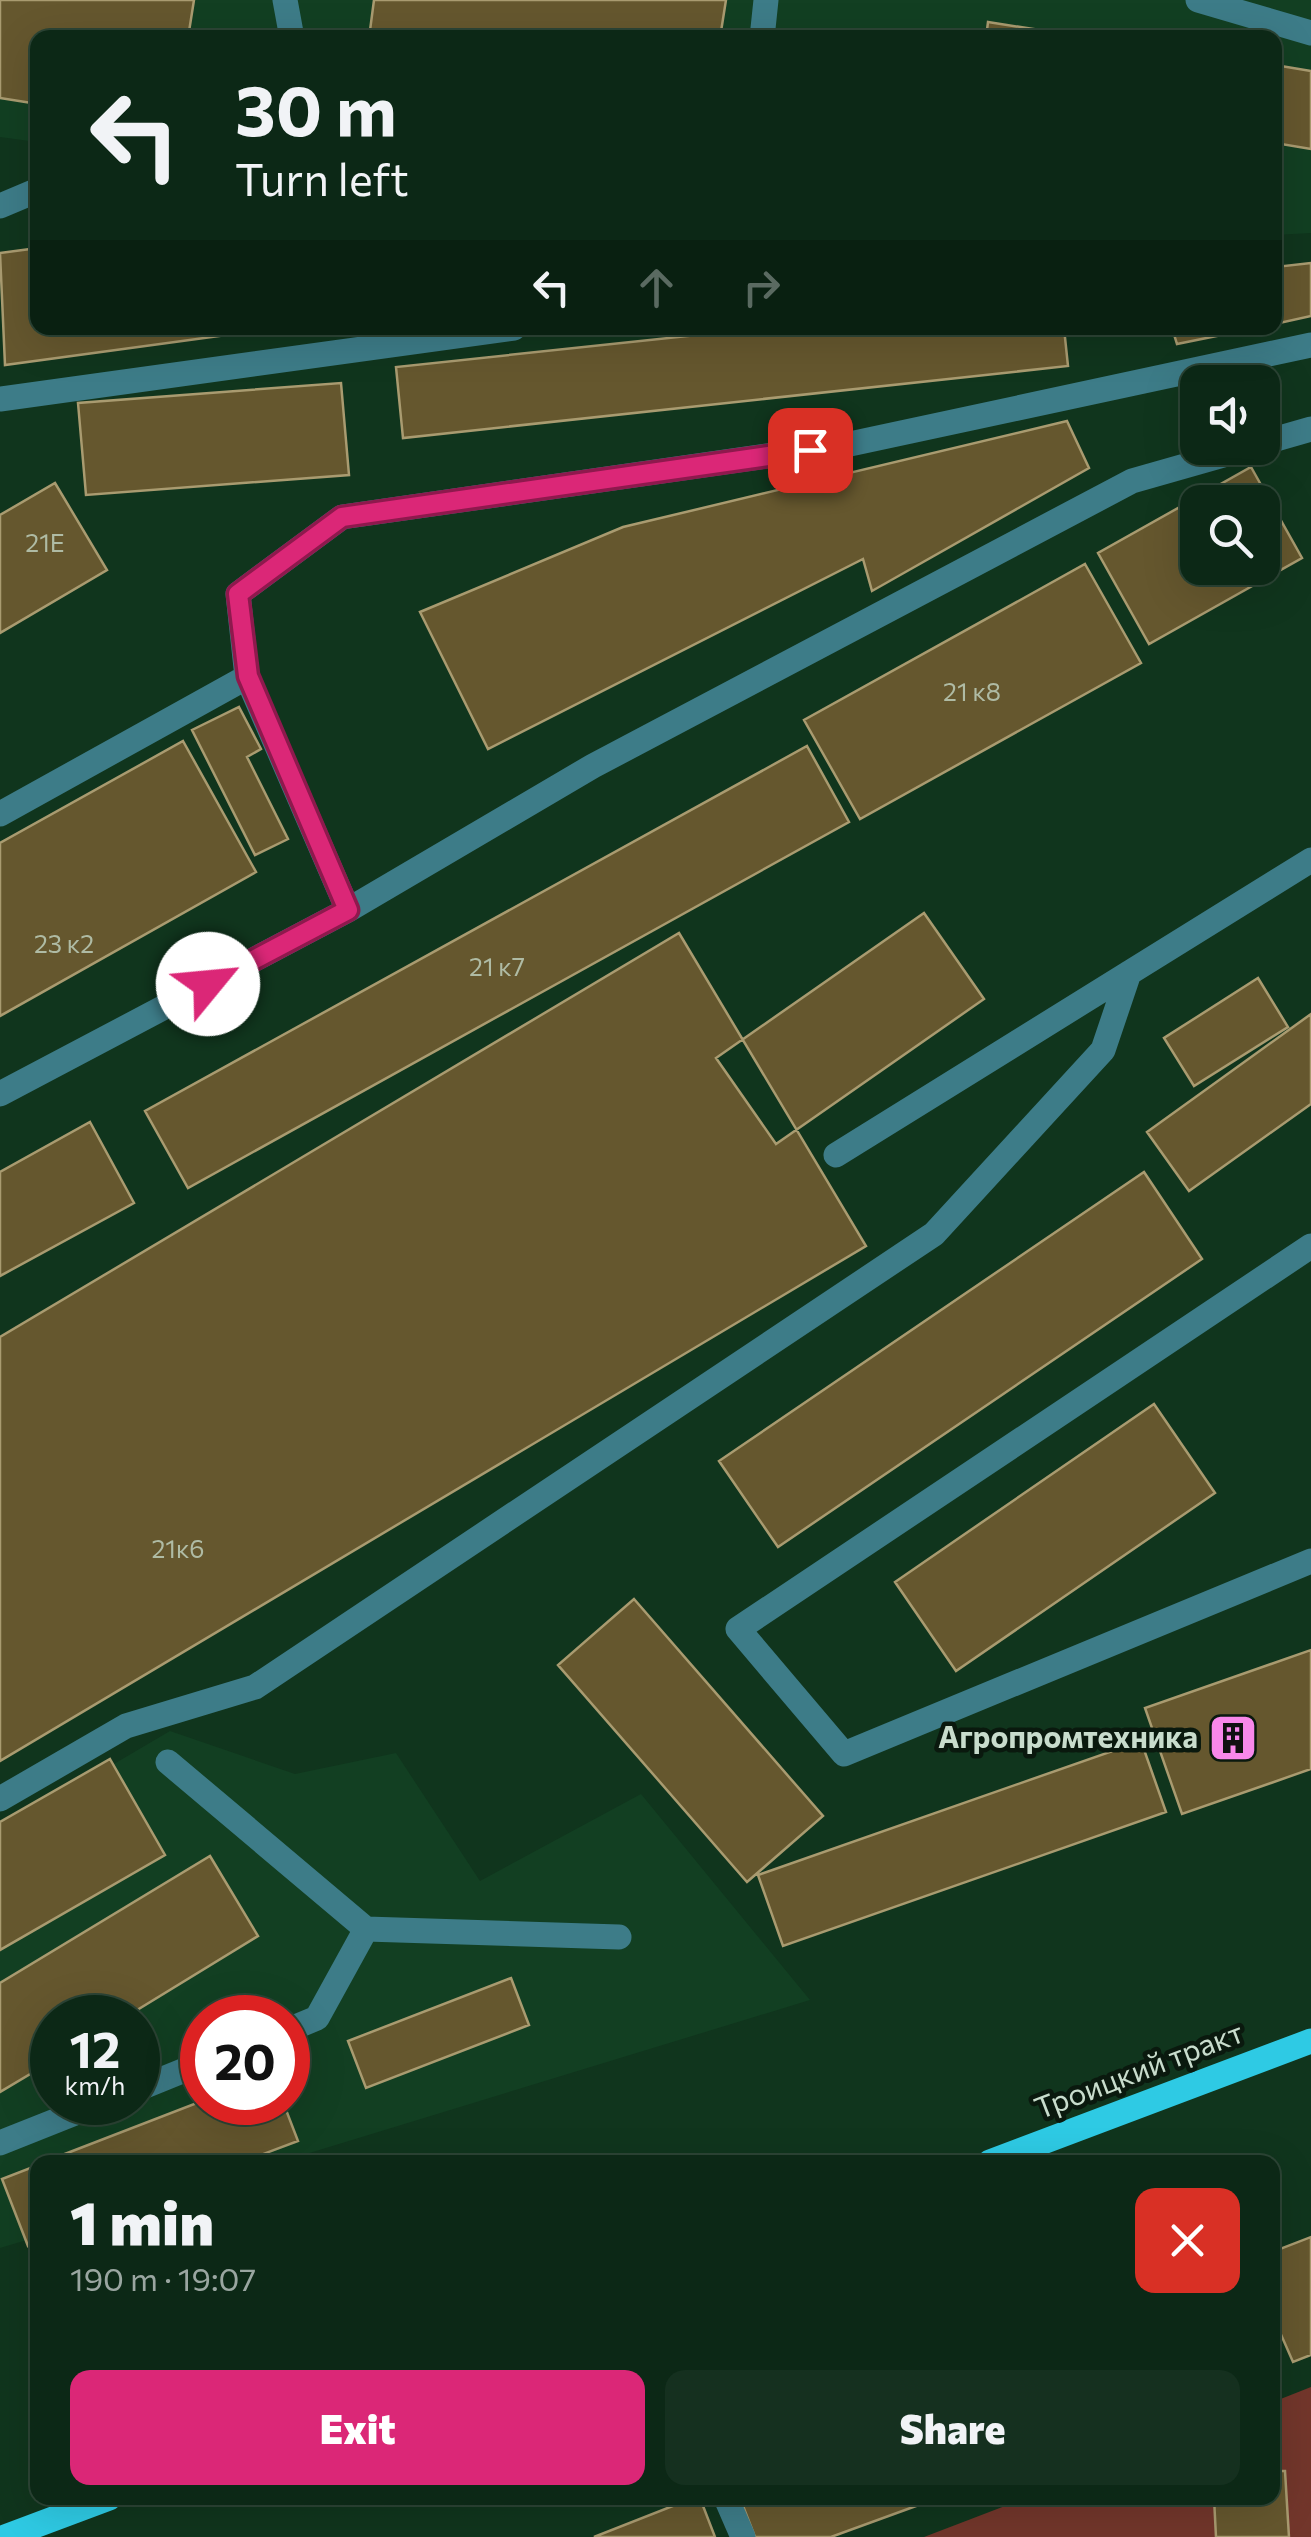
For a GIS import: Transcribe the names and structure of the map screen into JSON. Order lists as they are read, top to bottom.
{
  "streets": {
    "main road": ["Троицкий тракт"]
  },
  "places": {
    "building": ["Агропромтехника"]
  },
  "house_numbers": [
    "21Е",
    "21 к8",
    "23 к2",
    "21 к7",
    "21к6"
  ],
  "page": {
    "turn": ["30 m", "Turn left"],
    "speed": "12 km/h",
    "limit": "20",
    "heading": ["1 min", "190 m · 19:07"],
    "buttons": ["Exit", "Share"]
  }
}
